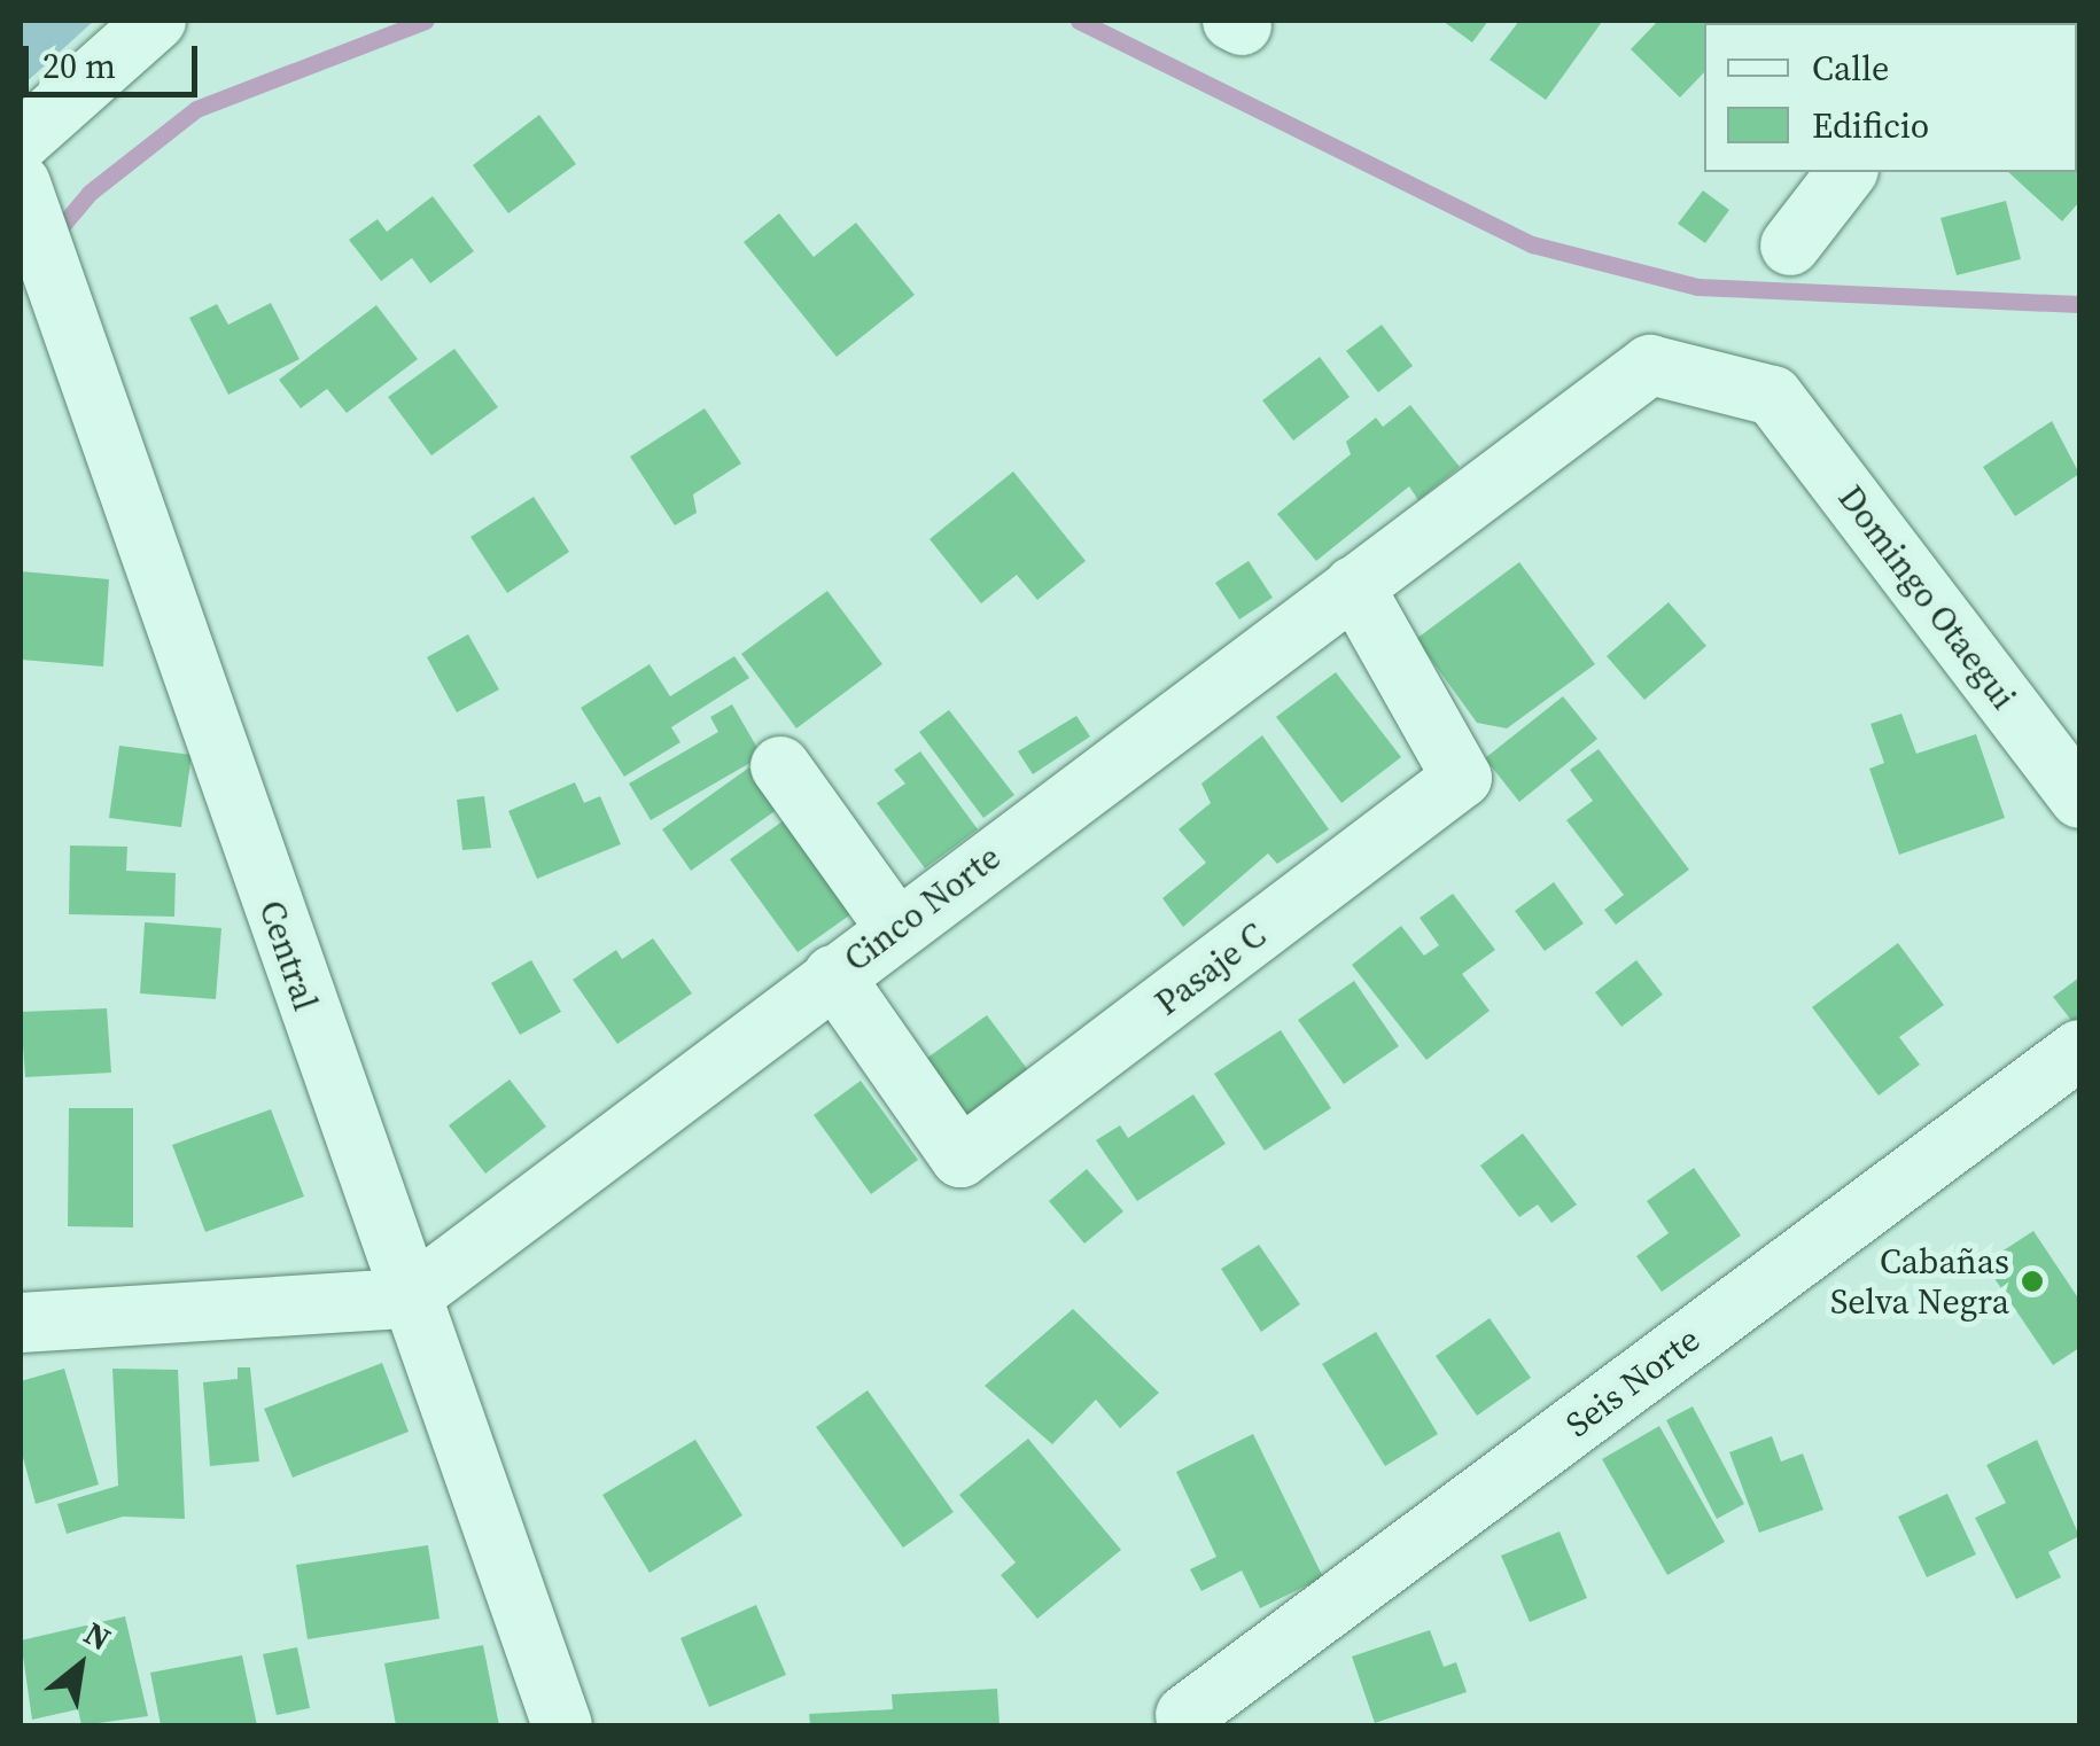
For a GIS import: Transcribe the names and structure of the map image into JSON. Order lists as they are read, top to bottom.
{
  "streets": {
    "street": [
      "Domingo Otaegui",
      "Cinco Norte",
      "Central",
      "Pasaje C",
      "Seis Norte"
    ]
  },
  "crossings": [
    ["Domingo Otaegui", "Cinco Norte"],
    ["Cinco Norte", "Central"],
    ["Cinco Norte", "Pasaje C"]
  ],
  "places": ["Cabañas Selva Negra"],
  "legend": ["Calle", "Edificio"],
  "scale_bar": "20 m",
  "north": "top right"
}
